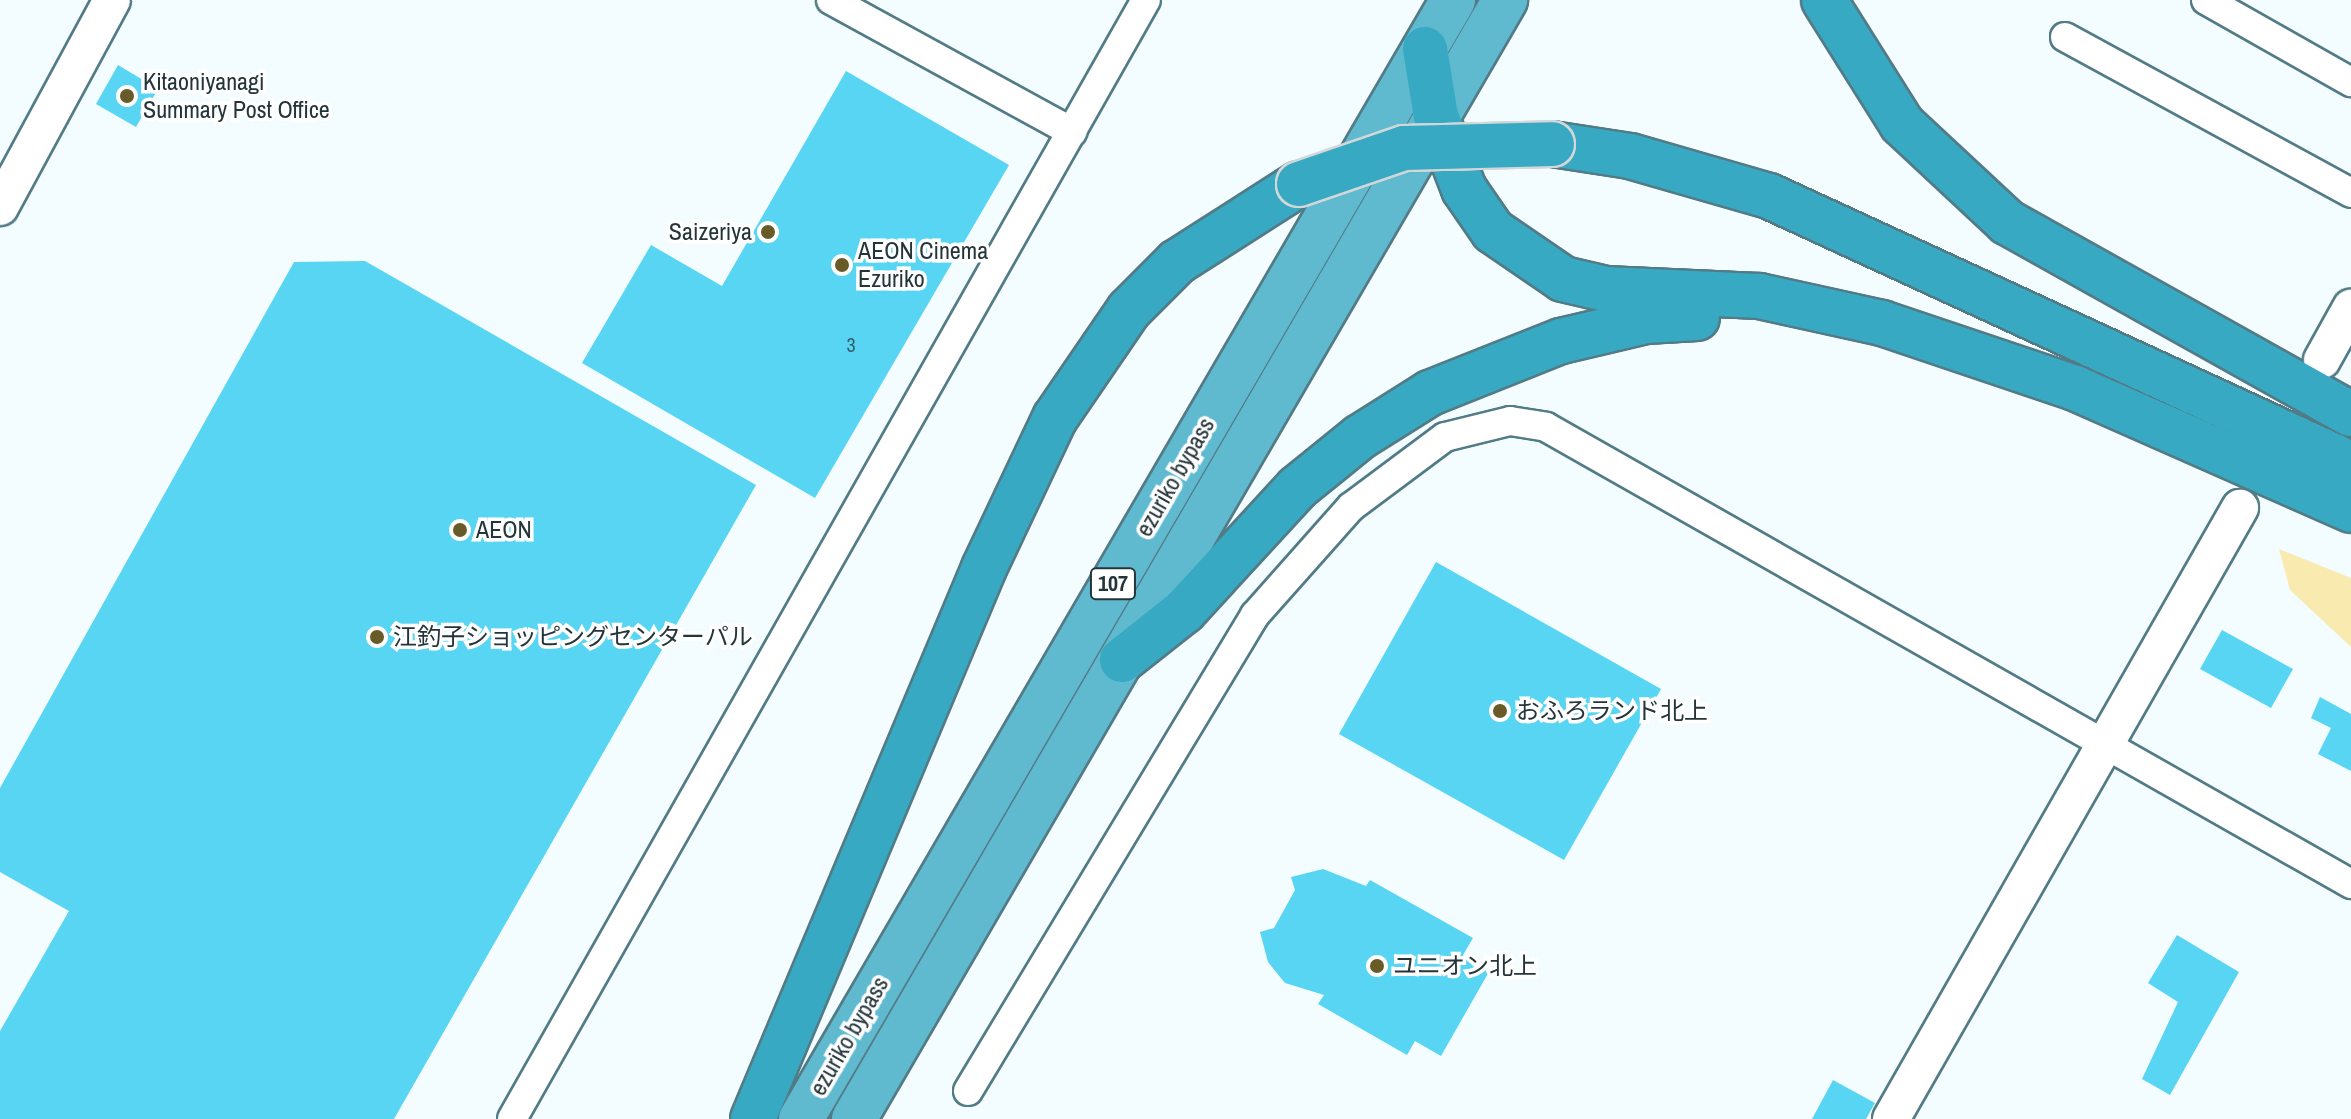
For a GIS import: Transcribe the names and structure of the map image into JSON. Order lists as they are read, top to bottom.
{
  "streets": {
    "highway": ["ezuriko bypass", "107"]
  },
  "places": [
    "Kitaoniyanagi Summary Post Office",
    "Saizeriya",
    "AEON Cinema Ezuriko",
    "AEON",
    "江釣子ショッピングセンターパル",
    "おふろランド北上",
    "ユニオン北上"
  ],
  "house_numbers": ["3"]
}
